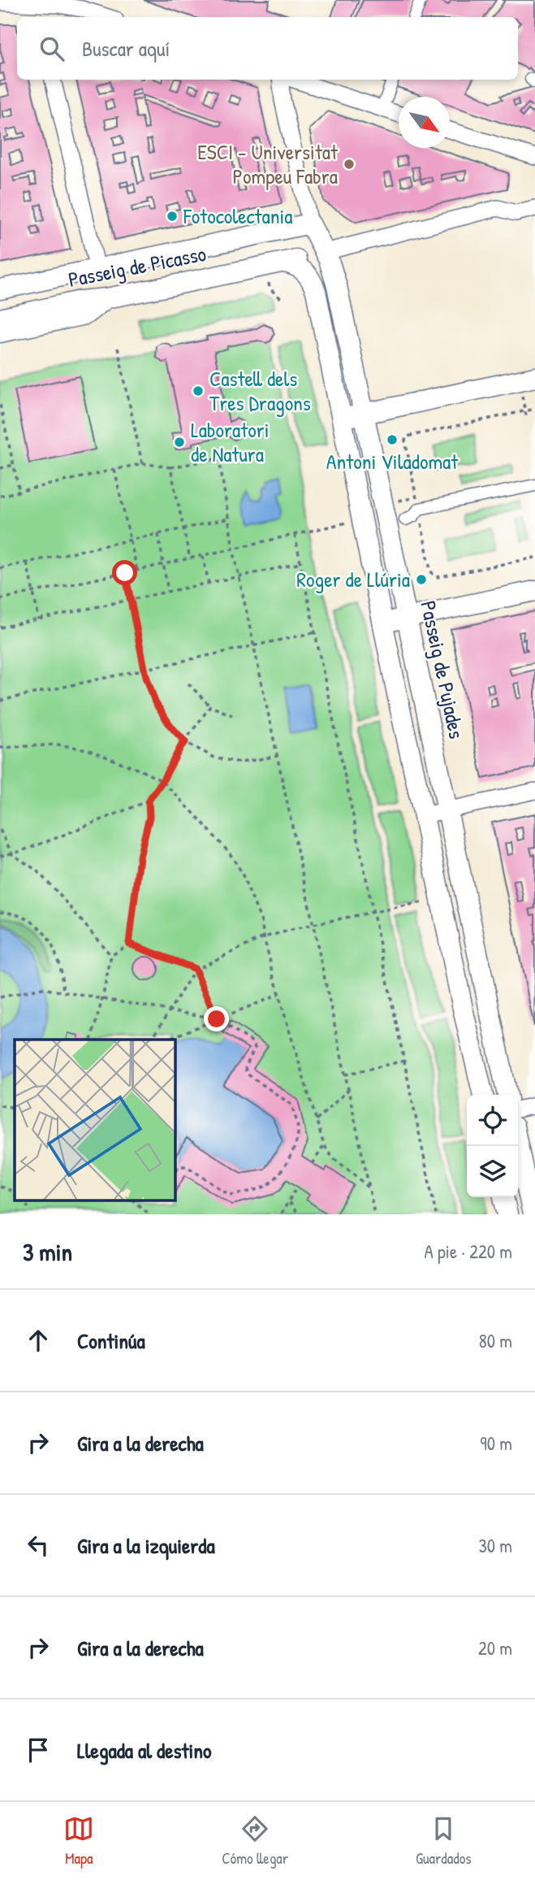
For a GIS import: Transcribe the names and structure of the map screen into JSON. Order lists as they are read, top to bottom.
{
  "streets": {
    "street": ["Passeig de Picasso", "Passeig de Pujades"]
  },
  "crossings": [
    ["Passeig de Picasso", "Passeig de Pujades"]
  ],
  "places": [
    "ESCI - Universitat Pompeu Fabra",
    "Fotocolectania",
    "Castell dels Tres Dragons",
    "Antoni Viladomat",
    "Laboratori de Natura",
    "Roger de Llúria"
  ],
  "north": "bottom right",
  "page": {
    "search": "Buscar aquí",
    "heading": ["3 min", "A pie · 220 m"],
    "list": [
      ["Continúa", "80 m"],
      ["Gira a la derecha", "90 m"],
      ["Gira a la izquierda", "30 m"],
      ["Gira a la derecha", "20 m"],
      "Llegada al destino"
    ],
    "nav": ["Mapa", "Cómo llegar", "Guardados"]
  }
}
